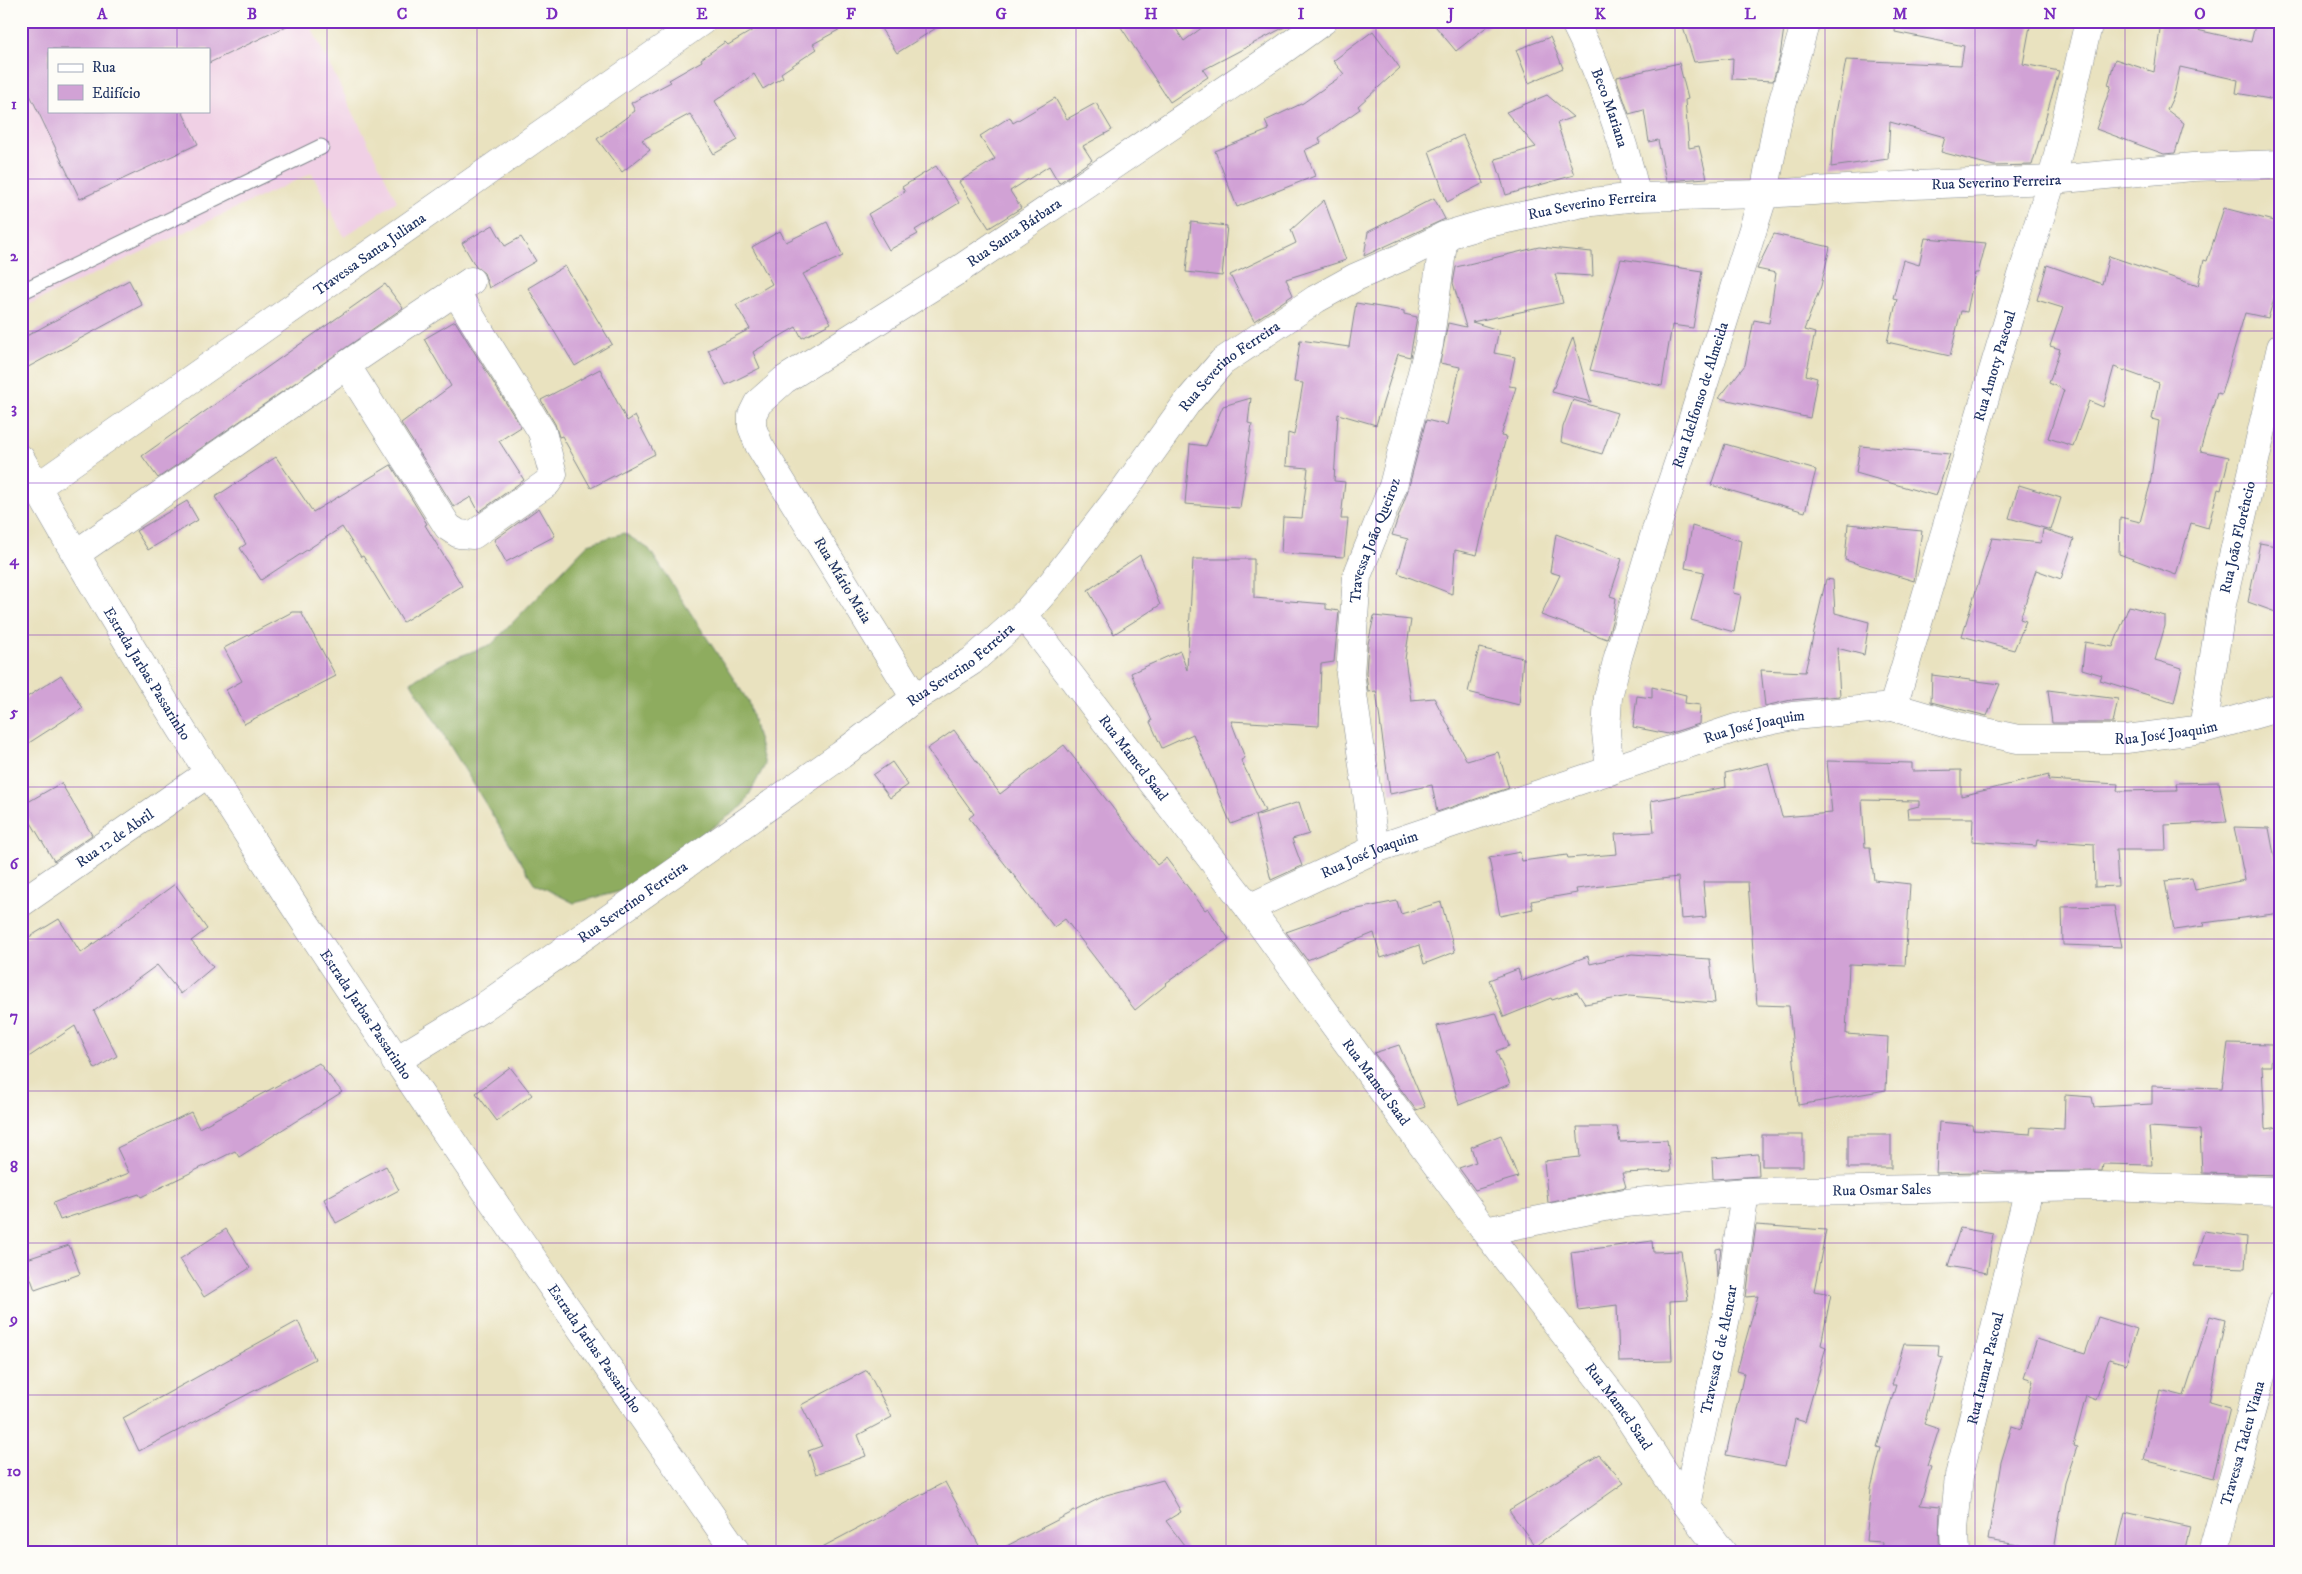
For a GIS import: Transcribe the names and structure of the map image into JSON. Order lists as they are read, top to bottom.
{
  "streets": {
    "street": [
      "Beco Mariana",
      "Rua Severino Ferreira",
      "Rua Santa Bárbara",
      "Travessa Santa Juliana",
      "Rua Amoty Pascoal",
      "Rua Idelfonso de Almeida",
      "Rua João Florêncio",
      "Travessa João Queiroz",
      "Rua Mário Maia",
      "Estrada Jarbas Passarinho",
      "Rua José Joaquim",
      "Rua Mamed Saad",
      "Rua 12 de Abril",
      "Rua Osmar Sales",
      "Travessa G de Alencar",
      "Rua Itamar Pascoal",
      "Travessa Tadeu Viana"
    ]
  },
  "crossings": [
    ["Beco Mariana", "Rua Severino Ferreira"],
    ["Rua Severino Ferreira", "Rua Amoty Pascoal"],
    ["Rua Severino Ferreira", "Rua Idelfonso de Almeida"],
    ["Rua Severino Ferreira", "Travessa João Queiroz"],
    ["Rua Severino Ferreira", "Rua Mário Maia"],
    ["Rua Severino Ferreira", "Estrada Jarbas Passarinho"],
    ["Rua Severino Ferreira", "Rua Mamed Saad"],
    ["Rua Santa Bárbara", "Rua Mário Maia"],
    ["Travessa Santa Juliana", "Estrada Jarbas Passarinho"],
    ["Rua Amoty Pascoal", "Rua José Joaquim"],
    ["Rua Idelfonso de Almeida", "Rua José Joaquim"],
    ["Rua João Florêncio", "Rua José Joaquim"],
    ["Travessa João Queiroz", "Rua José Joaquim"],
    ["Estrada Jarbas Passarinho", "Rua 12 de Abril"],
    ["Rua José Joaquim", "Rua Mamed Saad"],
    ["Rua Mamed Saad", "Rua Osmar Sales"],
    ["Rua Mamed Saad", "Travessa G de Alencar"],
    ["Rua Osmar Sales", "Travessa G de Alencar"],
    ["Rua Osmar Sales", "Rua Itamar Pascoal"]
  ],
  "legend": ["Rua", "Edifício"],
  "grid": {
    "columns": [
      "A",
      "B",
      "C",
      "D",
      "E",
      "F",
      "G",
      "H",
      "I",
      "J",
      "K",
      "L",
      "M",
      "N",
      "O"
    ],
    "rows": [
      "1",
      "2",
      "3",
      "4",
      "5",
      "6",
      "7",
      "8",
      "9",
      "10"
    ]
  }
}
